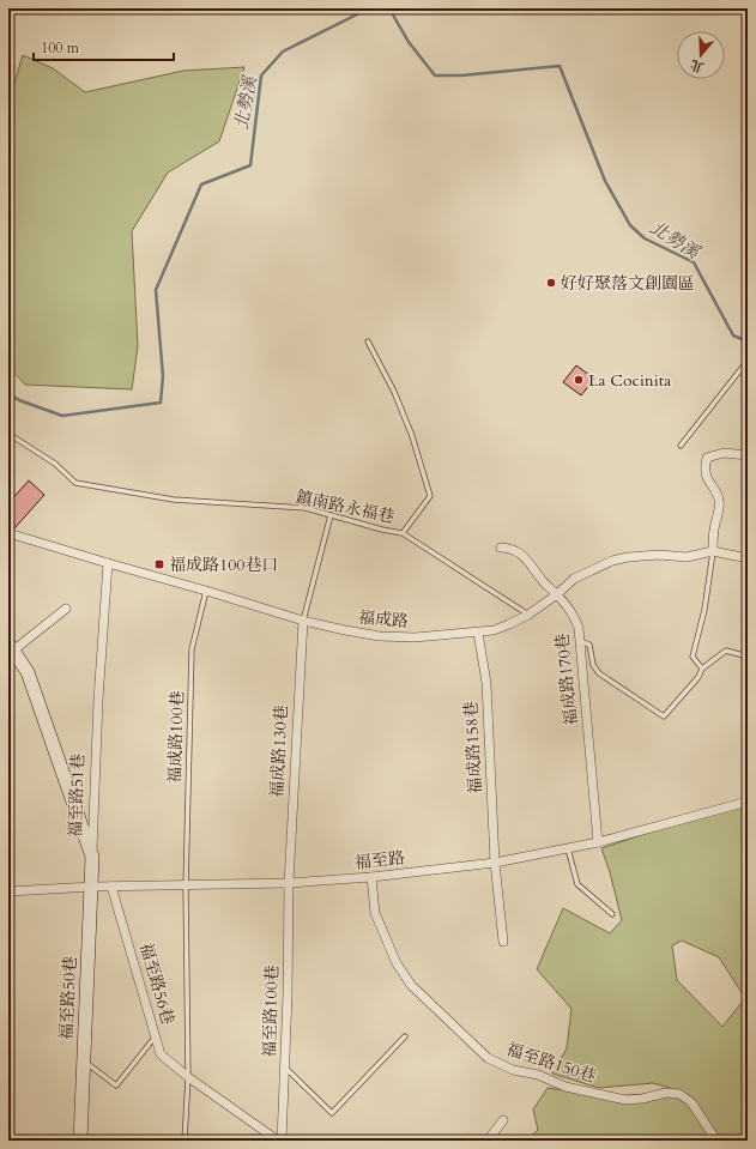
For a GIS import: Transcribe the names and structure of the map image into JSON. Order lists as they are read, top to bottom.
{
  "streets": {
    "street": [
      "福成路",
      "福成路170巷",
      "福成路158巷",
      "福成路130巷",
      "福至路51巷",
      "福至路",
      "福至路56巷",
      "福至路50巷",
      "福至路100巷",
      "福至路150巷"
    ],
    "lane": ["鎮南路永福巷", "福成路100巷"]
  },
  "crossings": [
    ["鎮南路永福巷", "福成路"],
    ["福成路", "福成路170巷"],
    ["福成路", "福成路100巷"],
    ["福成路", "福成路158巷"],
    ["福成路", "福成路130巷"],
    ["福成路", "福至路51巷"],
    ["福成路170巷", "福至路"],
    ["福成路100巷", "福至路"],
    ["福成路100巷", "福至路56巷"],
    ["福成路158巷", "福至路"],
    ["福成路130巷", "福至路"],
    ["福成路130巷", "福至路100巷"],
    ["福至路51巷", "福至路50巷"],
    ["福至路", "福至路56巷"],
    ["福至路", "福至路50巷"],
    ["福至路", "福至路100巷"],
    ["福至路", "福至路150巷"],
    ["福至路56巷", "福至路100巷"]
  ],
  "water": ["北勢溪"],
  "places": {
    "other": ["好好聚落文創園區", "La Cocinita"],
    "transit": ["福成路100巷口"]
  },
  "scale_bar": "100 m",
  "north": "bottom"
}
